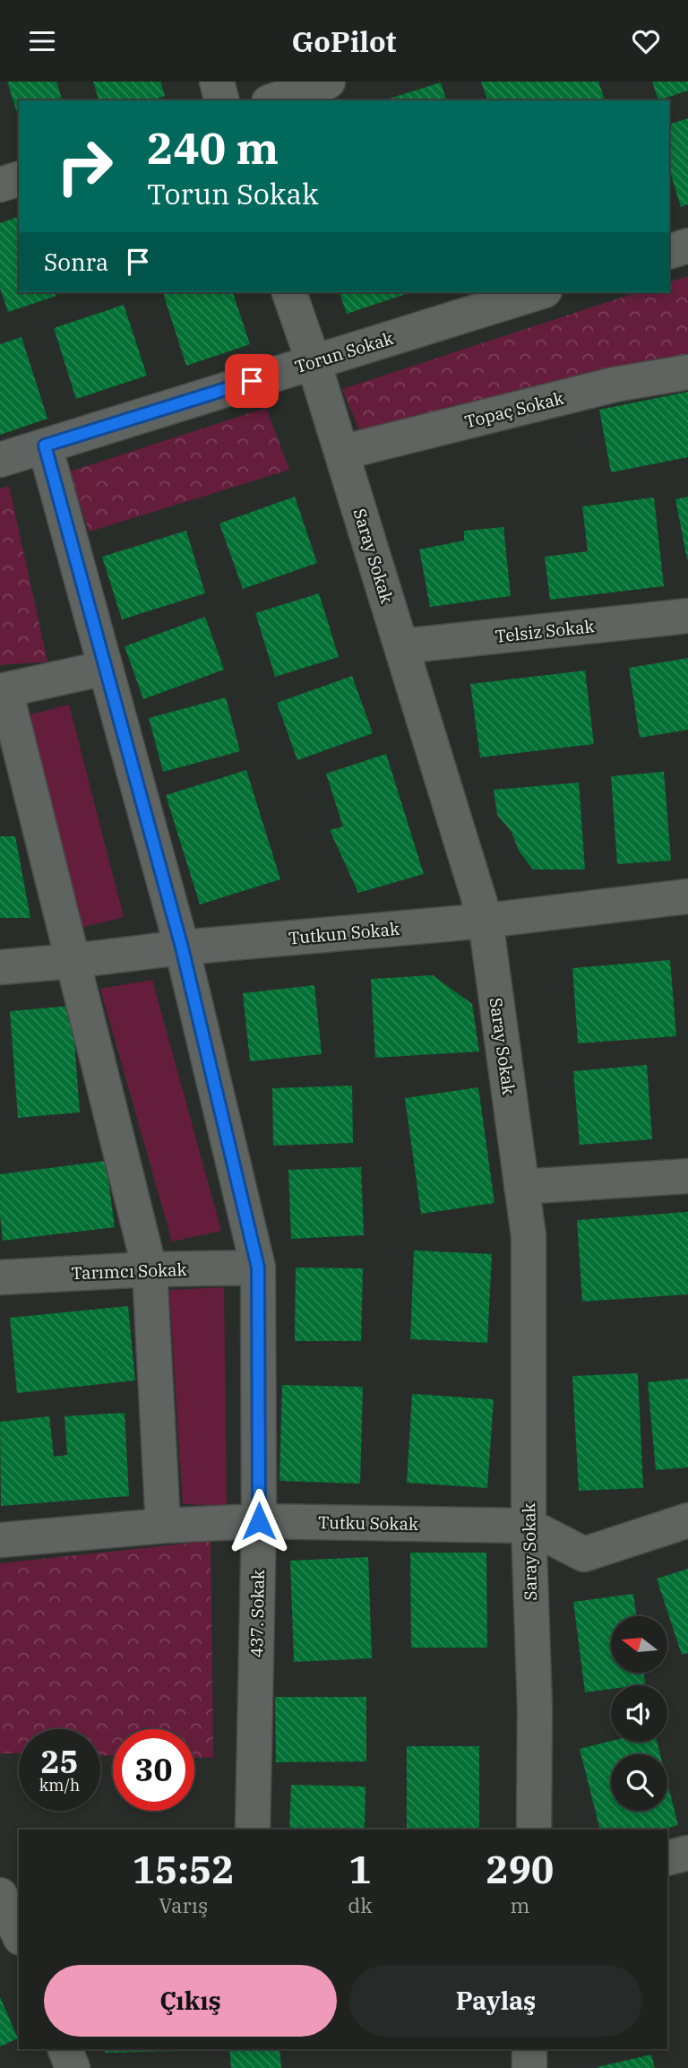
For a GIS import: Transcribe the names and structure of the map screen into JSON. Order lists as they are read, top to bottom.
{
  "streets": {
    "street": [
      "Torun Sokak",
      "Topaç Sokak",
      "Saray Sokak",
      "Telsiz Sokak",
      "Tutkun Sokak",
      "Tarımcı Sokak",
      "Tutku Sokak",
      "437. Sokak"
    ]
  },
  "crossings": [
    ["Torun Sokak", "Saray Sokak"],
    ["Torun Sokak", "437. Sokak"],
    ["Topaç Sokak", "Saray Sokak"],
    ["Saray Sokak", "Telsiz Sokak"],
    ["Saray Sokak", "Tutkun Sokak"],
    ["Saray Sokak", "Tutku Sokak"],
    ["Tutkun Sokak", "437. Sokak"],
    ["Tarımcı Sokak", "437. Sokak"],
    ["Tutku Sokak", "437. Sokak"]
  ],
  "north": "left",
  "page": {
    "header": "GoPilot",
    "turn": ["240 m", "Torun Sokak"],
    "then": "Sonra",
    "speed": "25 km/h",
    "limit": "30",
    "eta": [
      "15:52",
      "Varış",
      "1",
      "dk",
      "290",
      "m"
    ],
    "buttons": ["Çıkış", "Paylaş"]
  }
}
